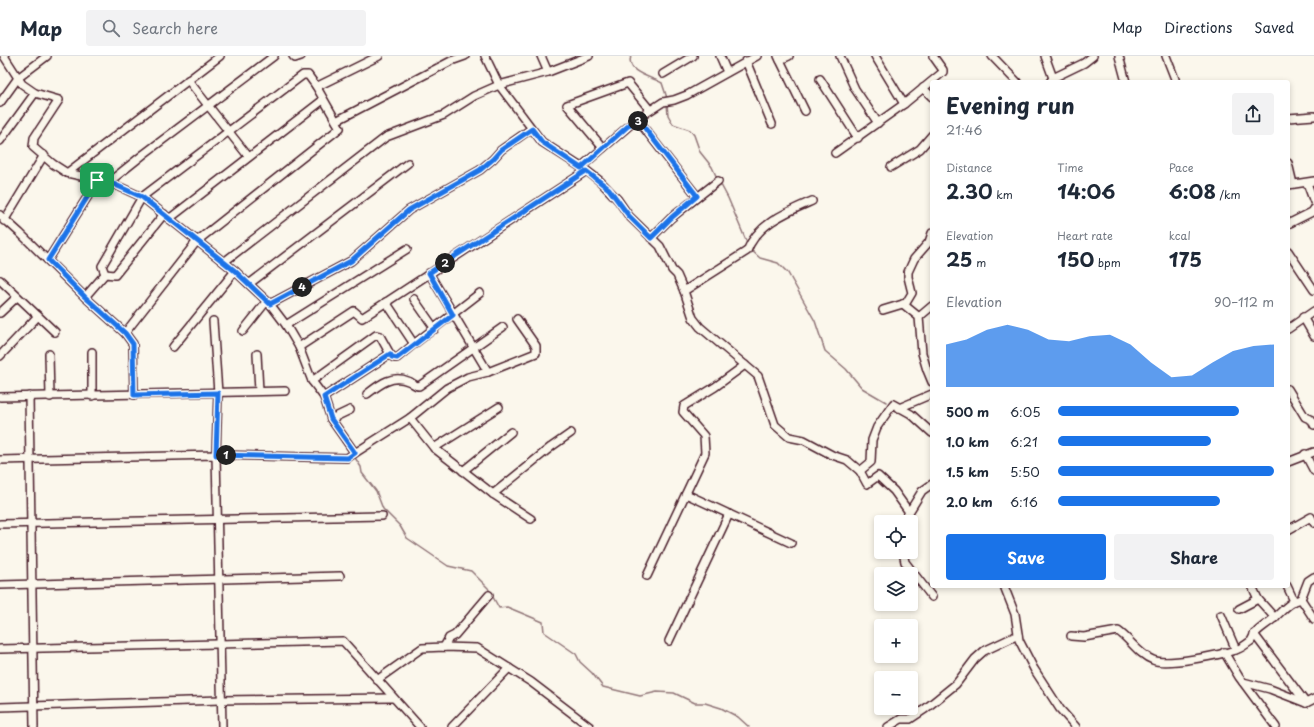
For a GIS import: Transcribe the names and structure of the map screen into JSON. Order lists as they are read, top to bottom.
{
  "page": {
    "header": "Map",
    "search": "Search here",
    "nav": ["Map", "Directions", "Saved"],
    "heading": ["Evening run", "21:46"],
    "pins": [
      "3",
      "2",
      "4",
      "1"
    ],
    "stats": [
      ["Distance", "2.30 km"],
      ["Time", "14:06"],
      ["Pace", "6:08 /km"],
      ["Elevation", "25 m"],
      ["Heart rate", "150 bpm"],
      ["kcal", "175"]
    ],
    "chart": ["Elevation", "90–112 m"],
    "list": [
      {
        "name": "500 m",
        "note": "6:05"
      },
      {
        "name": "1.0 km",
        "note": "6:21"
      },
      {
        "name": "1.5 km",
        "note": "5:50"
      },
      {
        "name": "2.0 km",
        "note": "6:16"
      }
    ],
    "map_buttons": ["+", "−"],
    "buttons": ["Save", "Share"]
  }
}
